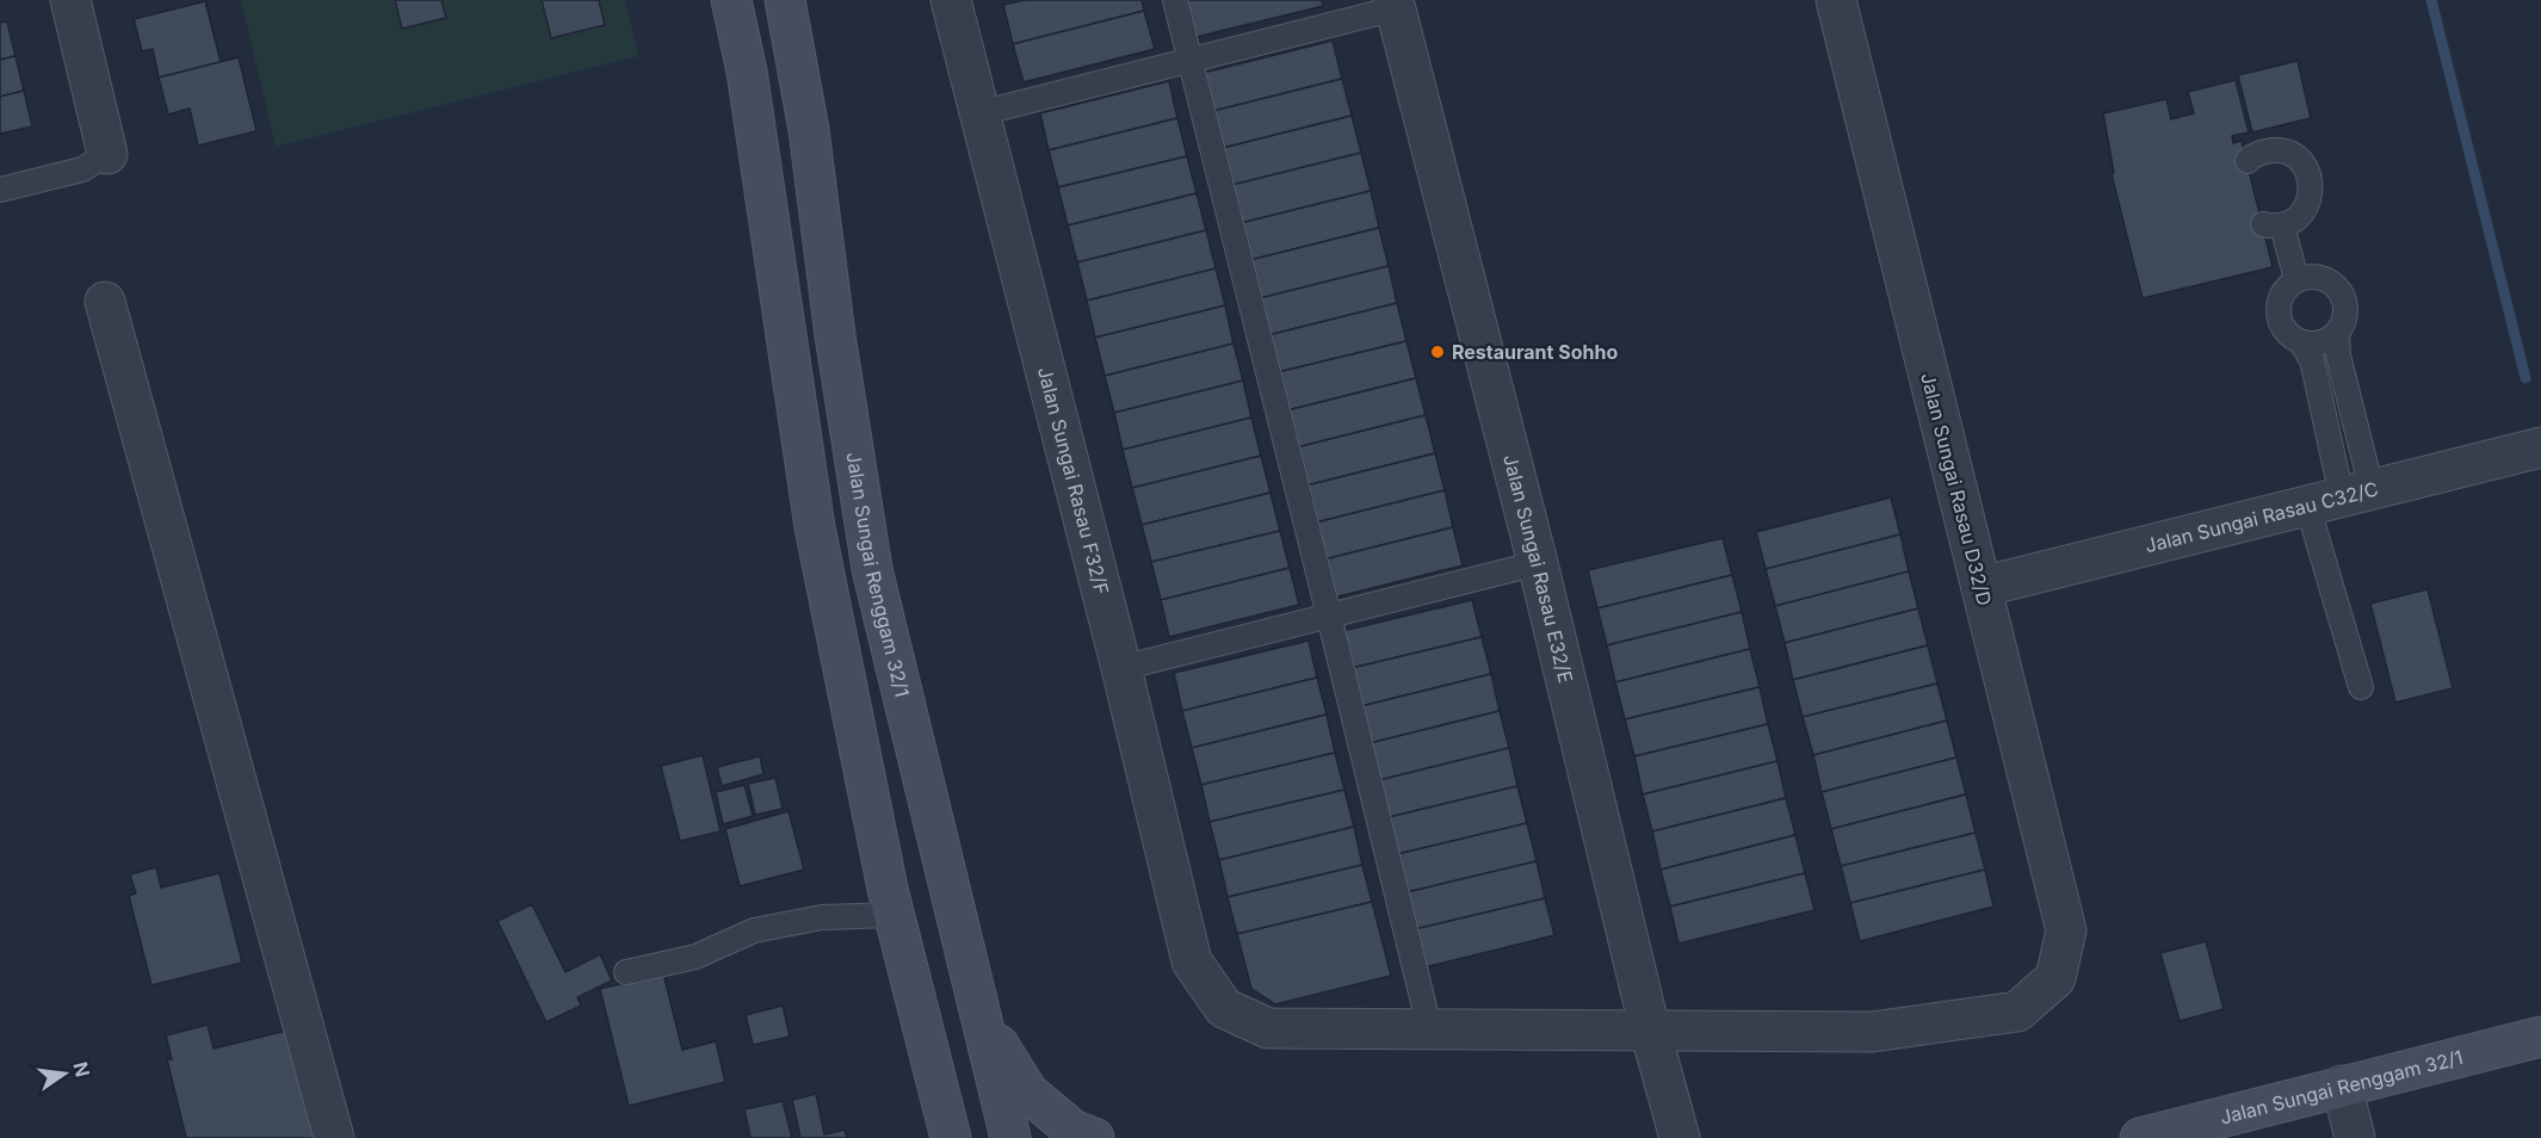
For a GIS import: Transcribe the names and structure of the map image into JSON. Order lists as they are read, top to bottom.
{
  "streets": {
    "main road": ["Jalan Sungai Renggam 32/1"],
    "street": [
      "Jalan Sungai Rasau F32/F",
      "Jalan Sungai Rasau D32/D",
      "Jalan Sungai Rasau C32/C",
      "Jalan Sungai Rasau E32/E"
    ]
  },
  "crossings": [
    ["Jalan Sungai Rasau D32/D", "Jalan Sungai Rasau C32/C"],
    ["Jalan Sungai Rasau D32/D", "Jalan Sungai Rasau E32/E"]
  ],
  "places": ["Restaurant Sohho"],
  "north": "right"
}
